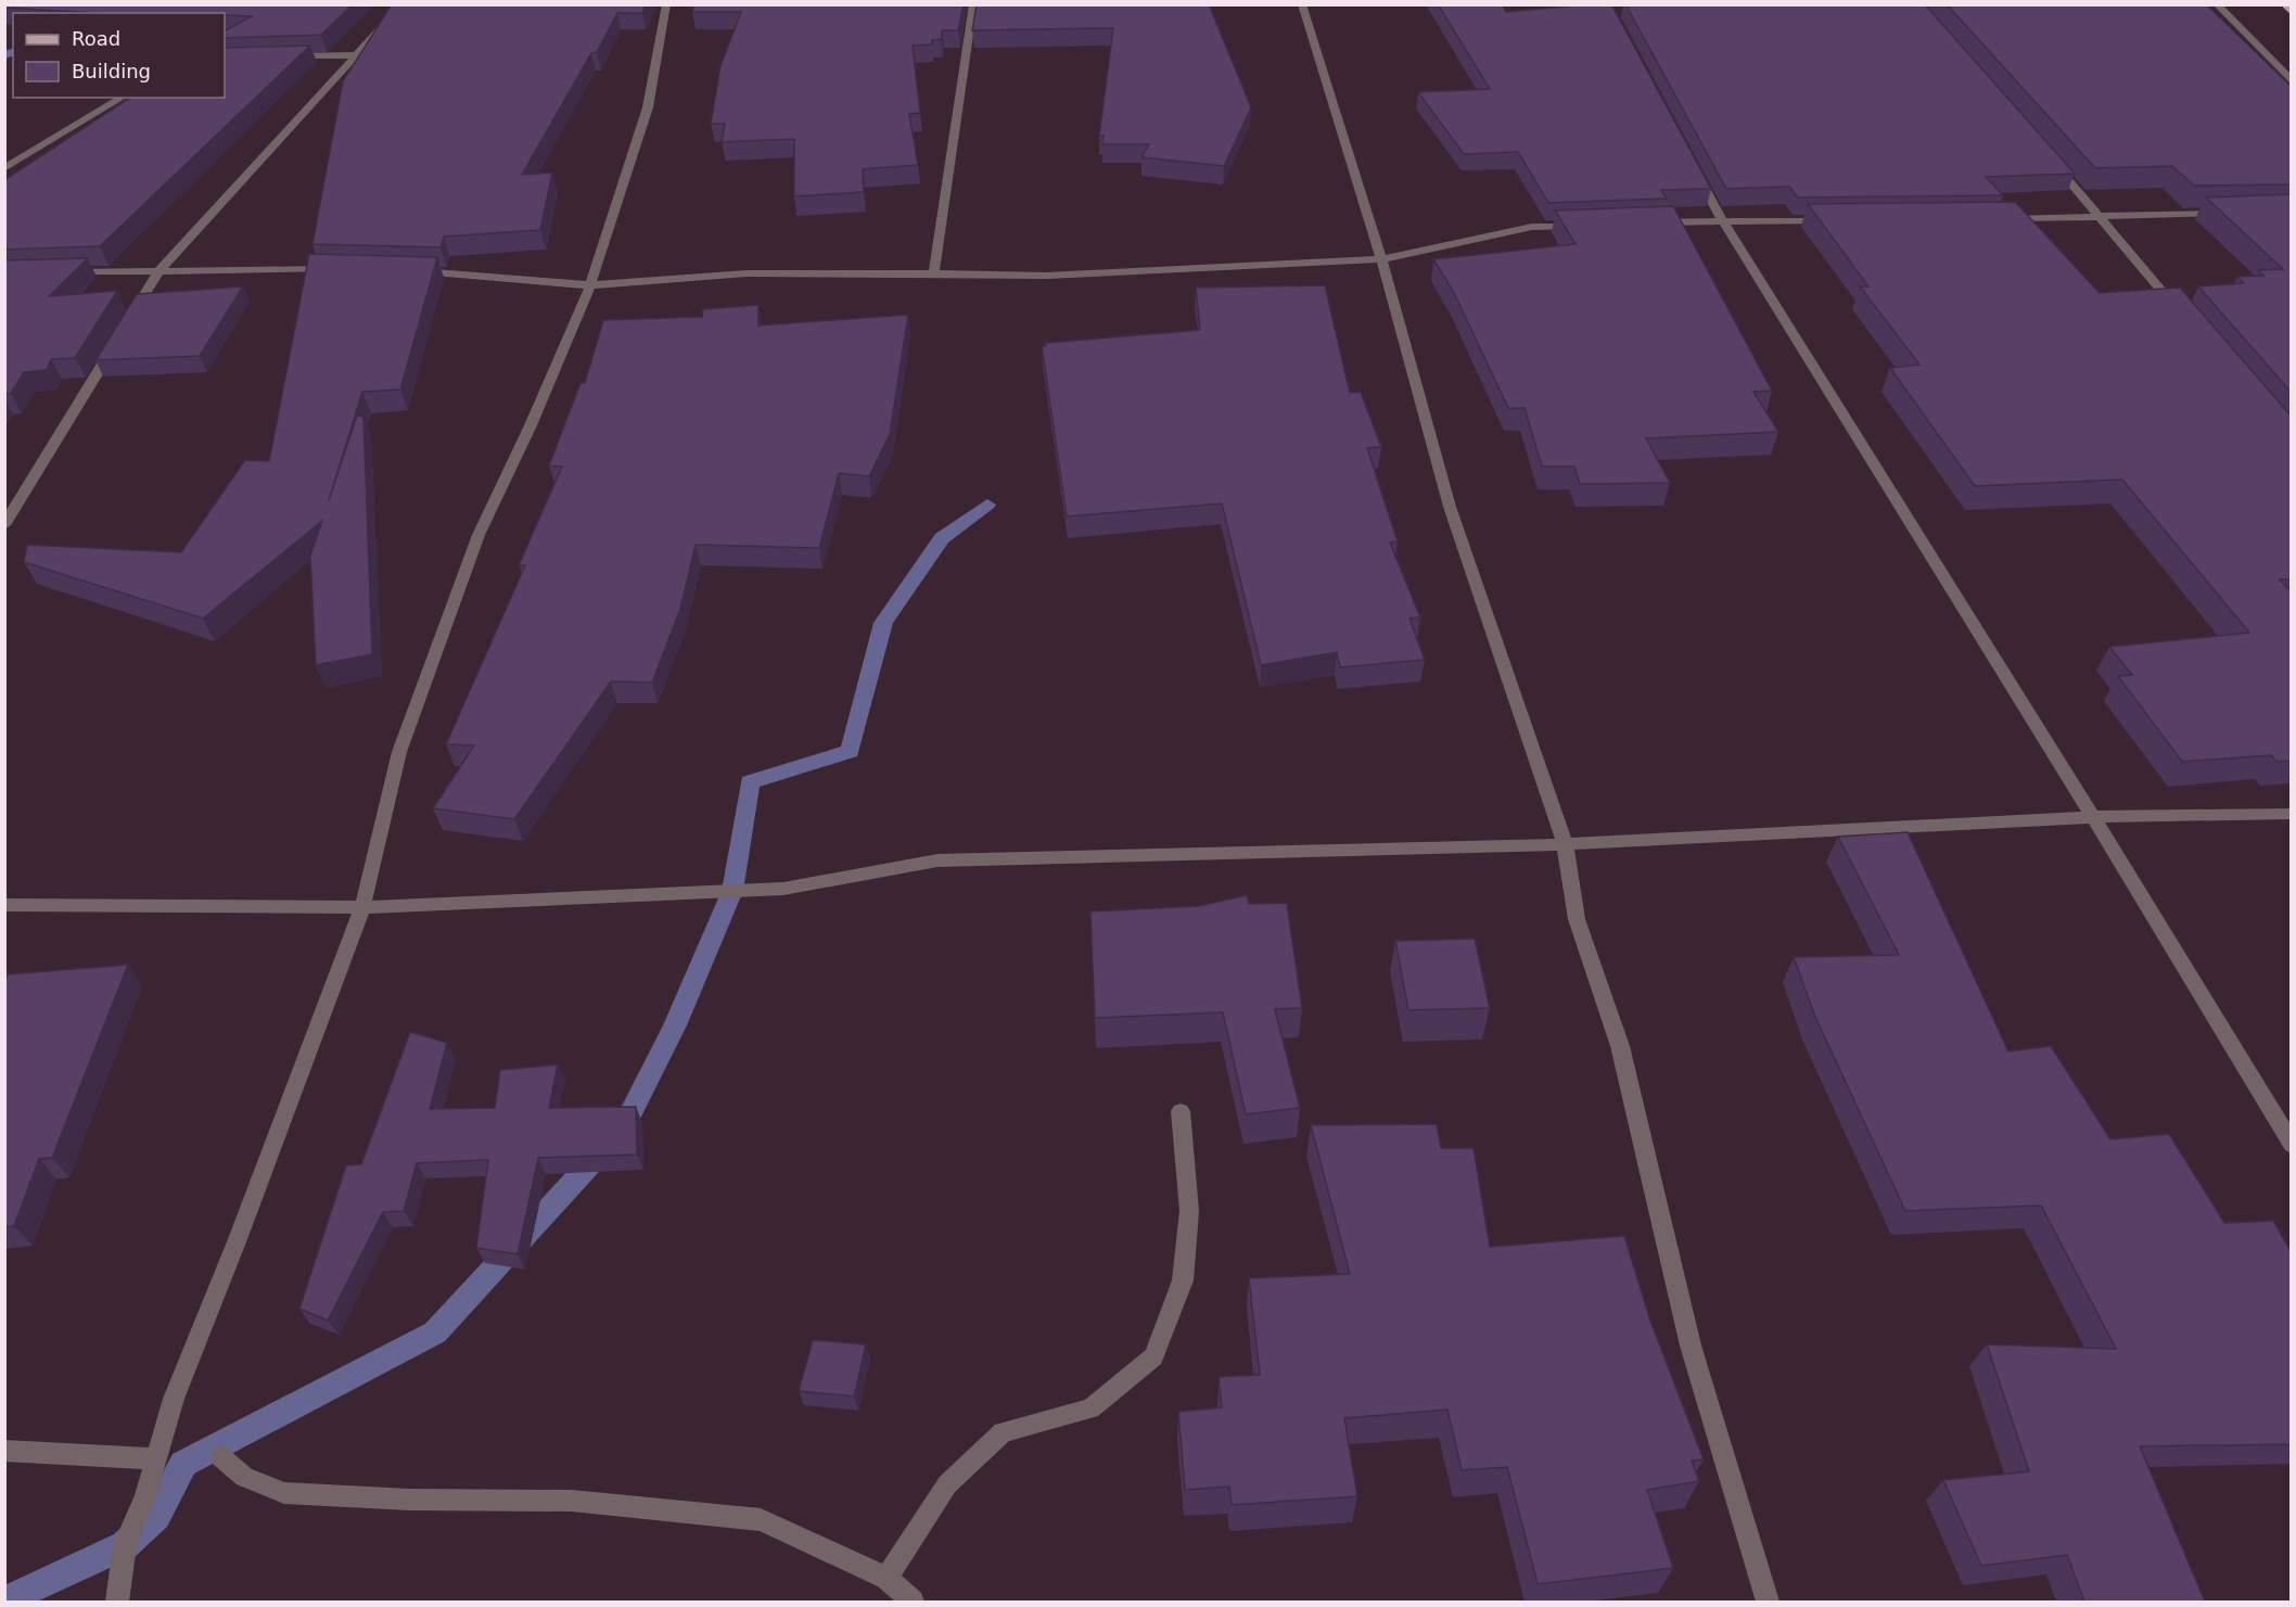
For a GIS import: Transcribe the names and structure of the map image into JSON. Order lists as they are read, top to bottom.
{
  "legend": ["Road", "Building"]
}
